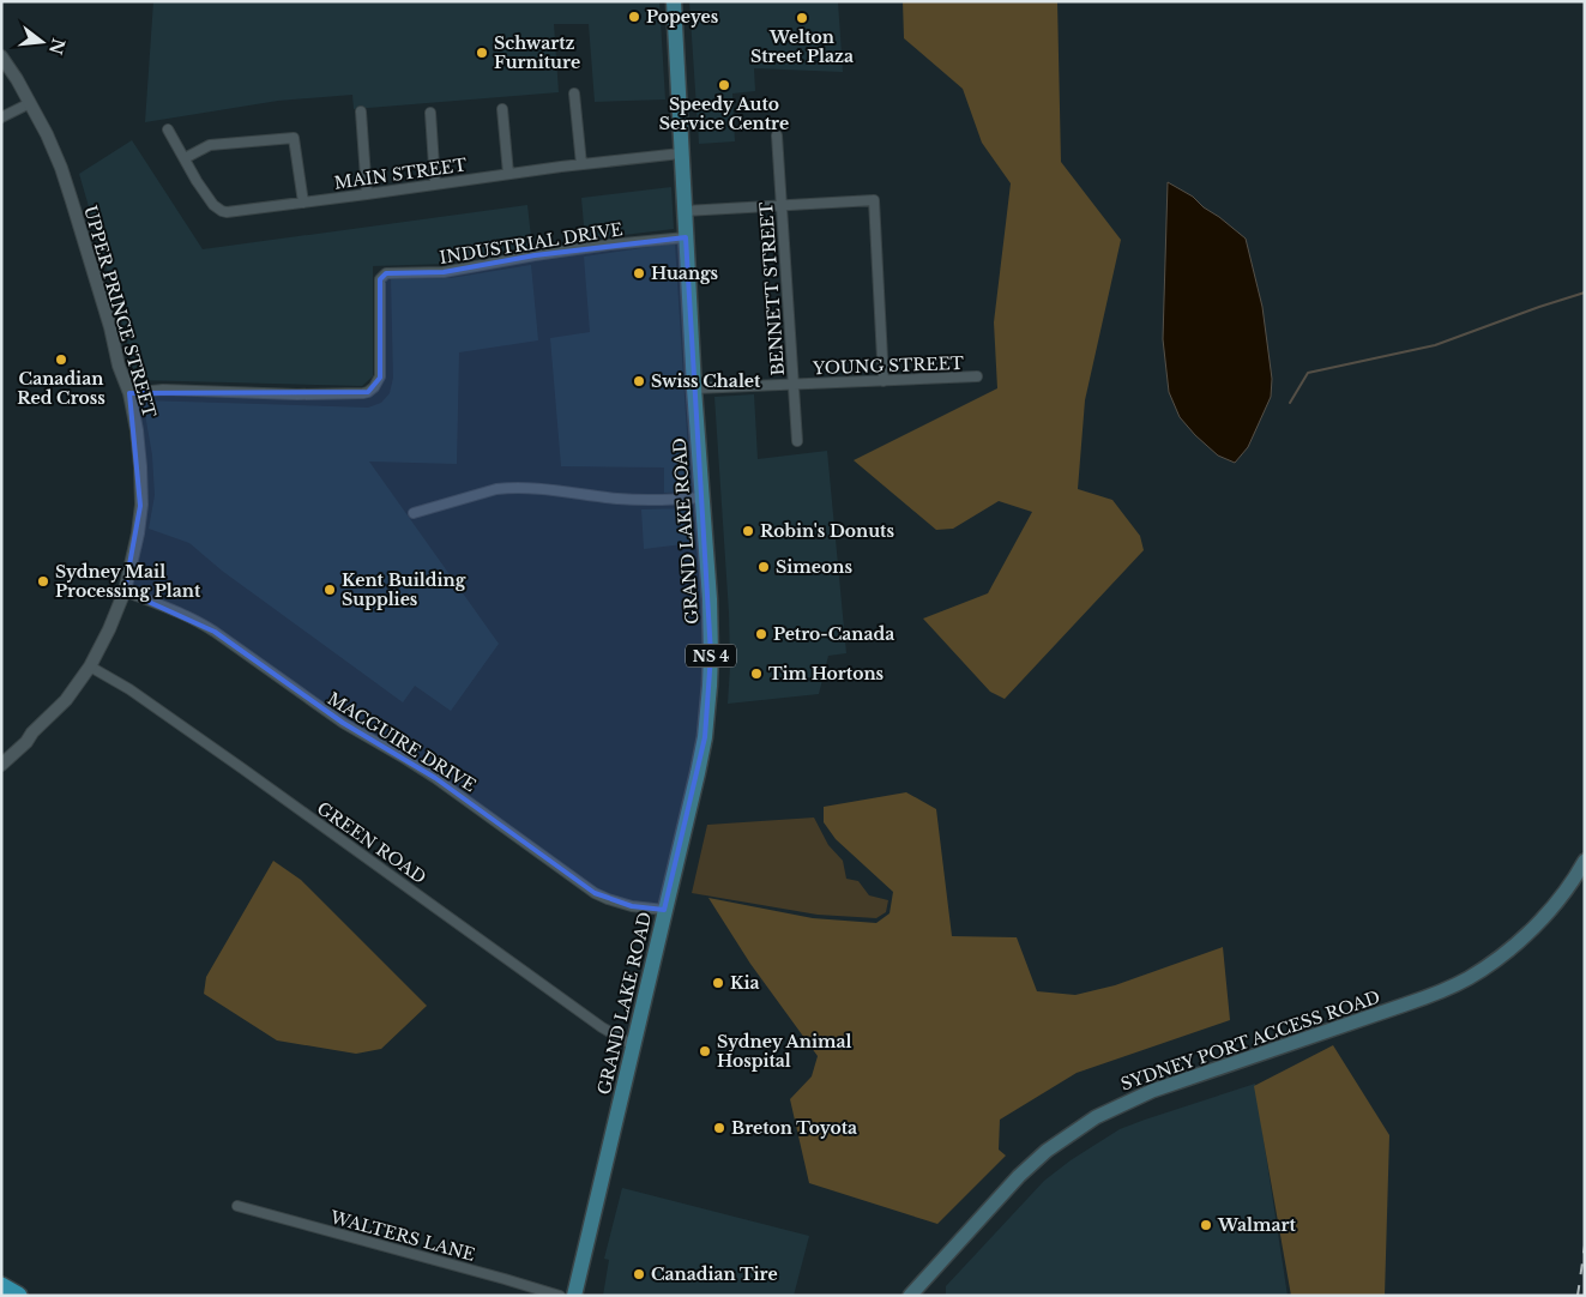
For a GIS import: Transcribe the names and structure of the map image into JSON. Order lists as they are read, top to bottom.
{
  "streets": {
    "main road": ["GRAND LAKE ROAD", "NS 4", "SYDNEY PORT ACCESS ROAD"],
    "street": [
      "MAIN STREET",
      "INDUSTRIAL DRIVE",
      "BENNETT STREET",
      "UPPER PRINCE STREET",
      "YOUNG STREET",
      "MACGUIRE DRIVE",
      "GREEN ROAD",
      "WALTERS LANE"
    ]
  },
  "crossings": [
    ["MAIN STREET", "GRAND LAKE ROAD"],
    ["INDUSTRIAL DRIVE", "UPPER PRINCE STREET"],
    ["INDUSTRIAL DRIVE", "GRAND LAKE ROAD"],
    ["BENNETT STREET", "YOUNG STREET"],
    ["UPPER PRINCE STREET", "MACGUIRE DRIVE"],
    ["UPPER PRINCE STREET", "GREEN ROAD"],
    ["YOUNG STREET", "GRAND LAKE ROAD"],
    ["GRAND LAKE ROAD", "MACGUIRE DRIVE"],
    ["GRAND LAKE ROAD", "GREEN ROAD"]
  ],
  "places": [
    "Popeyes",
    "Welton Street Plaza",
    "Schwartz Furniture",
    "Speedy Auto Service Centre",
    "Huangs",
    "Canadian Red Cross",
    "Swiss Chalet",
    "Robin's Donuts",
    "Simeons",
    "Sydney Mail Processing Plant",
    "Kent Building Supplies",
    "Petro-Canada",
    "Tim Hortons",
    "Kia",
    "Sydney Animal Hospital",
    "Breton Toyota",
    "Walmart",
    "Canadian Tire"
  ],
  "north": "right"
}
